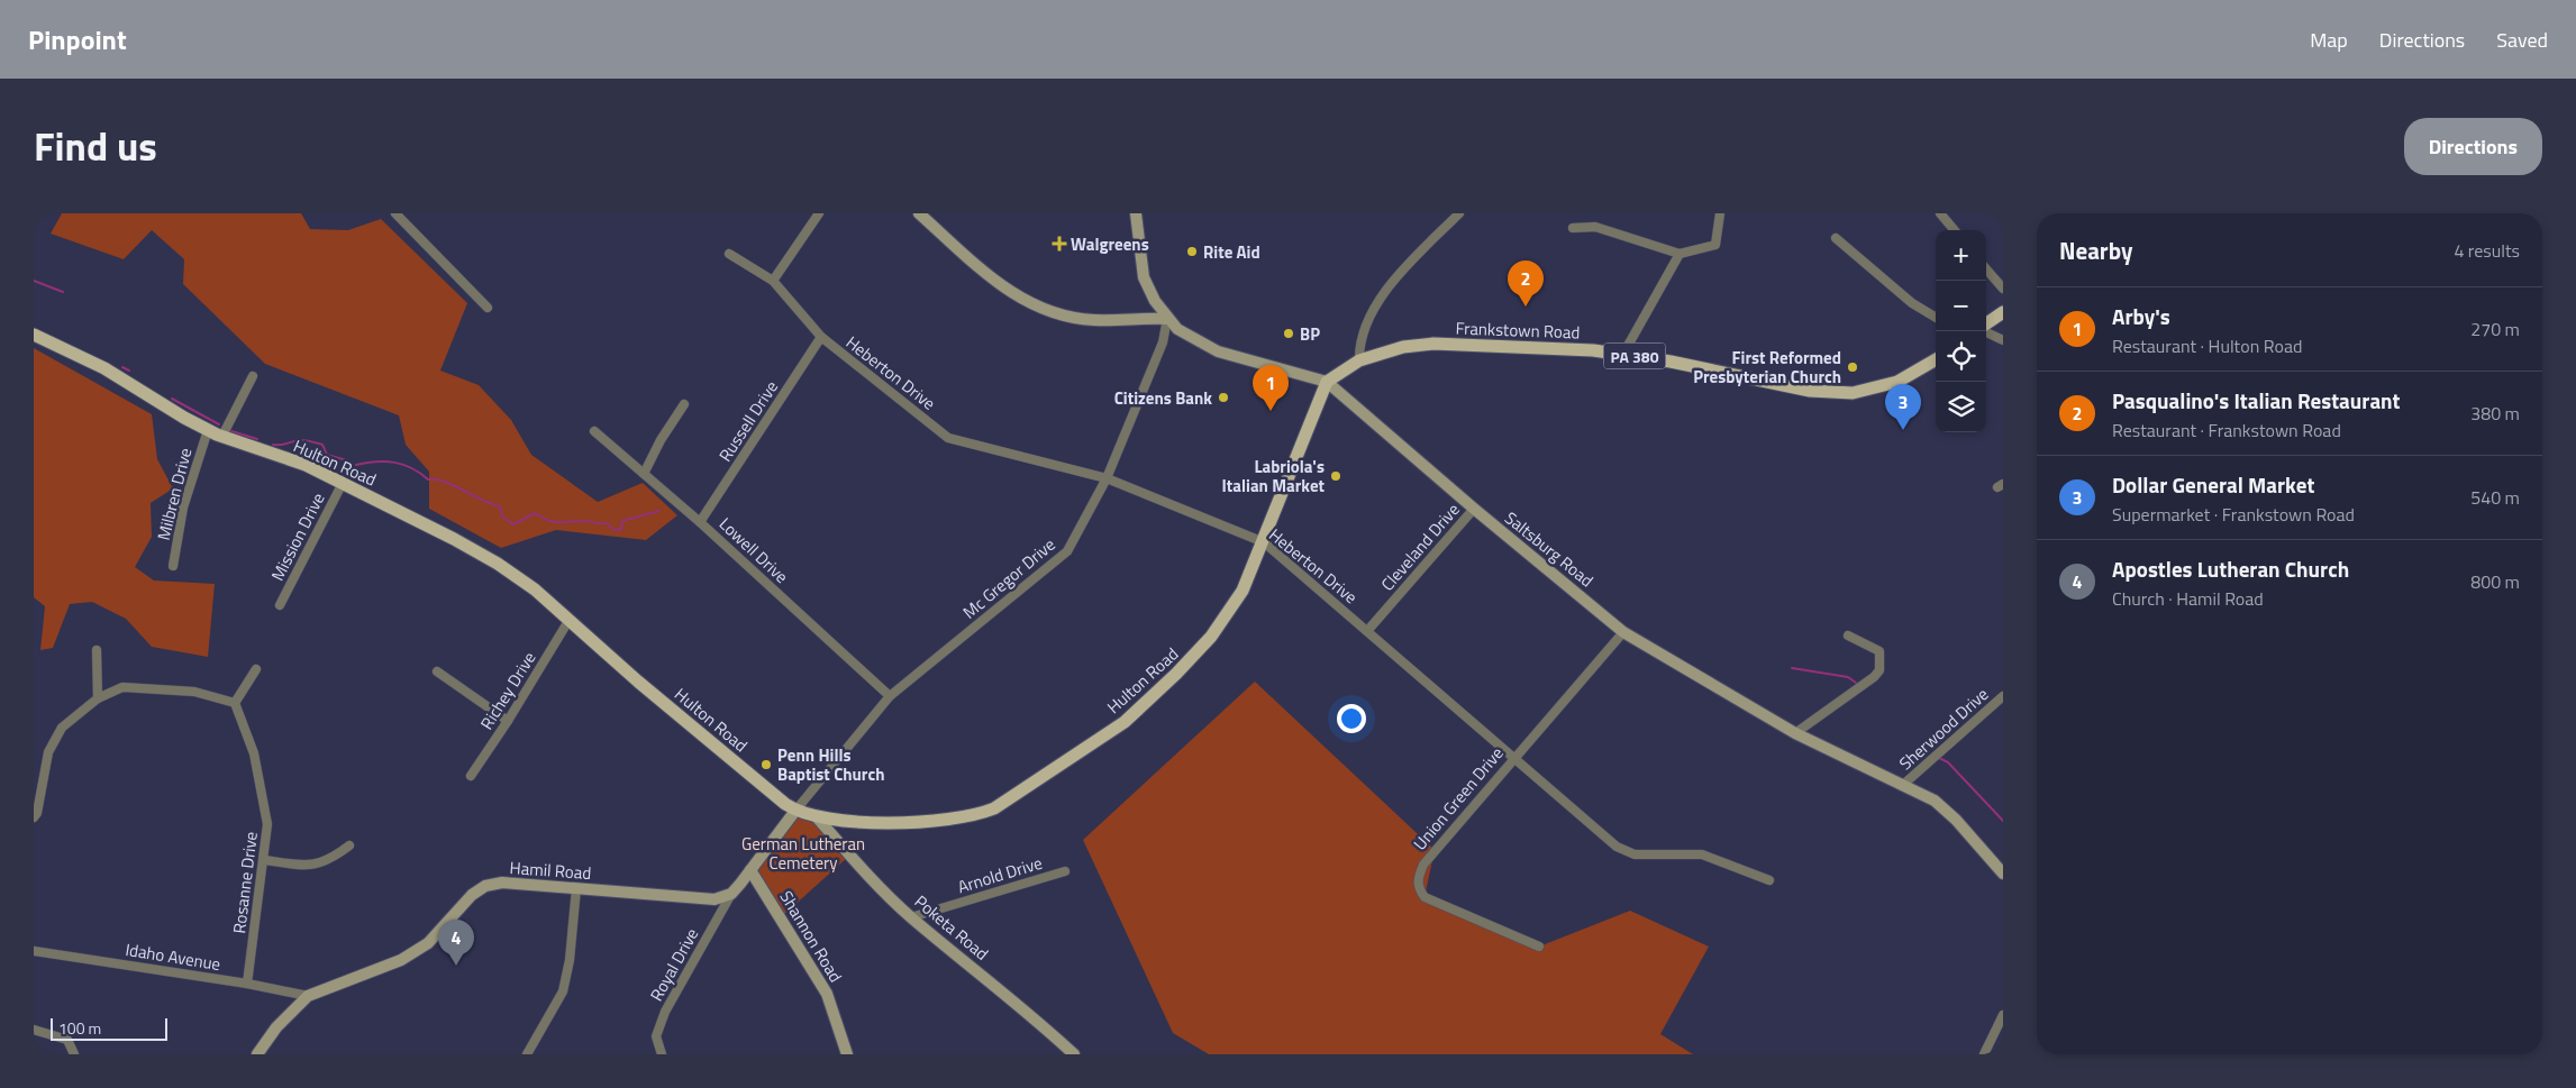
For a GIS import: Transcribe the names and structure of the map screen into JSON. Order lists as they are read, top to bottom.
{
  "streets": {
    "main road": ["Frankstown Road", "PA 380", "Hulton Road"],
    "street": [
      "Heberton Drive",
      "Russell Drive",
      "Milbren Drive",
      "Mission Drive",
      "Cleveland Drive",
      "Saltsburg Road",
      "Lowell Drive",
      "Mc Gregor Drive",
      "Richey Drive",
      "Sherwood Drive",
      "Union Green Drive",
      "Hamil Road",
      "Arnold Drive",
      "Rosanne Drive",
      "Poketa Road",
      "Shannon Road",
      "Idaho Avenue",
      "Royal Drive"
    ]
  },
  "crossings": [
    ["Frankstown Road", "Hulton Road"],
    ["Frankstown Road", "Saltsburg Road"],
    ["Heberton Drive", "Russell Drive"],
    ["Heberton Drive", "Hulton Road"],
    ["Heberton Drive", "Cleveland Drive"],
    ["Heberton Drive", "Mc Gregor Drive"],
    ["Heberton Drive", "Union Green Drive"],
    ["Russell Drive", "Lowell Drive"],
    ["Hulton Road", "Milbren Drive"],
    ["Hulton Road", "Mission Drive"],
    ["Hulton Road", "Saltsburg Road"],
    ["Hulton Road", "Mc Gregor Drive"],
    ["Hulton Road", "Richey Drive"],
    ["Hulton Road", "Poketa Road"],
    ["Cleveland Drive", "Saltsburg Road"],
    ["Saltsburg Road", "Mc Gregor Drive"],
    ["Saltsburg Road", "Sherwood Drive"],
    ["Saltsburg Road", "Union Green Drive"],
    ["Lowell Drive", "Mc Gregor Drive"],
    ["Hamil Road", "Idaho Avenue"],
    ["Hamil Road", "Royal Drive"],
    ["Arnold Drive", "Poketa Road"],
    ["Rosanne Drive", "Idaho Avenue"]
  ],
  "parks": ["German Lutheran Cemetery"],
  "places": {
    "health": ["Walgreens"],
    "other": [
      "Rite Aid",
      "BP",
      "First Reformed Presbyterian Church",
      "Citizens Bank",
      "Labriola's Italian Market",
      "Penn Hills Baptist Church"
    ]
  },
  "scale_bar": "100 m",
  "page": {
    "header": "Pinpoint",
    "nav": ["Map", "Directions", "Saved"],
    "title": "Find us",
    "buttons": "Directions",
    "heading": ["Nearby", "4 results"],
    "map_buttons": ["+", "−"],
    "pins": [
      "2",
      "1",
      "3",
      "4"
    ],
    "list": [
      {
        "mark": "1",
        "name": "Arby's",
        "note": "Restaurant · Hulton Road",
        "value": "270 m"
      },
      {
        "mark": "2",
        "name": "Pasqualino's Italian Restaurant",
        "note": "Restaurant · Frankstown Road",
        "value": "380 m"
      },
      {
        "mark": "3",
        "name": "Dollar General Market",
        "note": "Supermarket · Frankstown Road",
        "value": "540 m"
      },
      {
        "mark": "4",
        "name": "Apostles Lutheran Church",
        "note": "Church · Hamil Road",
        "value": "800 m"
      }
    ],
    "scale": "100 m"
  }
}
